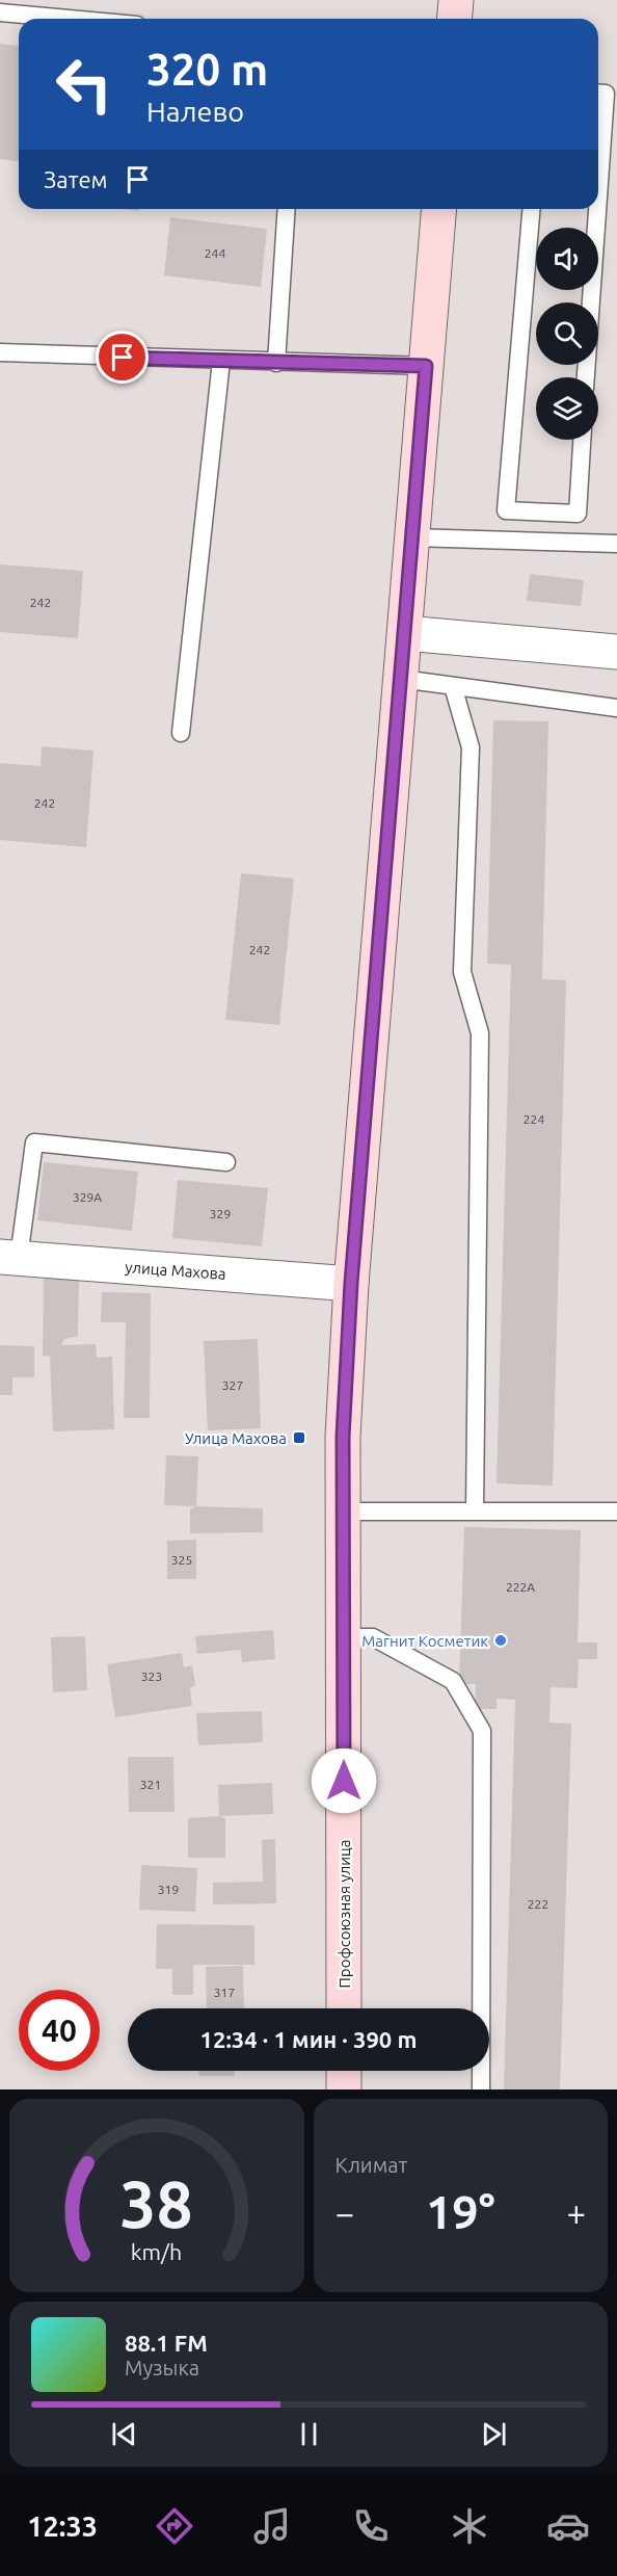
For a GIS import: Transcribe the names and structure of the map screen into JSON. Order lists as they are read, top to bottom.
{
  "streets": {
    "street": ["улица Махова", "Профсоюзная улица"]
  },
  "crossings": [
    ["улица Махова", "Профсоюзная улица"]
  ],
  "places": {
    "transit": ["Улица Махова"],
    "other": ["Магнит Косметик"]
  },
  "house_numbers": [
    "244",
    "242",
    "242",
    "242",
    "224",
    "329А",
    "329",
    "327",
    "325",
    "222А",
    "323",
    "321",
    "319",
    "222",
    "317"
  ],
  "page": {
    "turn": ["320 m", "Налево"],
    "then": "Затем",
    "limit": "40",
    "trip": "12:34 · 1 мин · 390 m",
    "tile": "Климат",
    "heat": ["−", "19°", "+"],
    "song": ["88.1 FM", "Музыка"],
    "tabs": "12:33",
    "gauge": ["38", "km/h"]
  }
}
